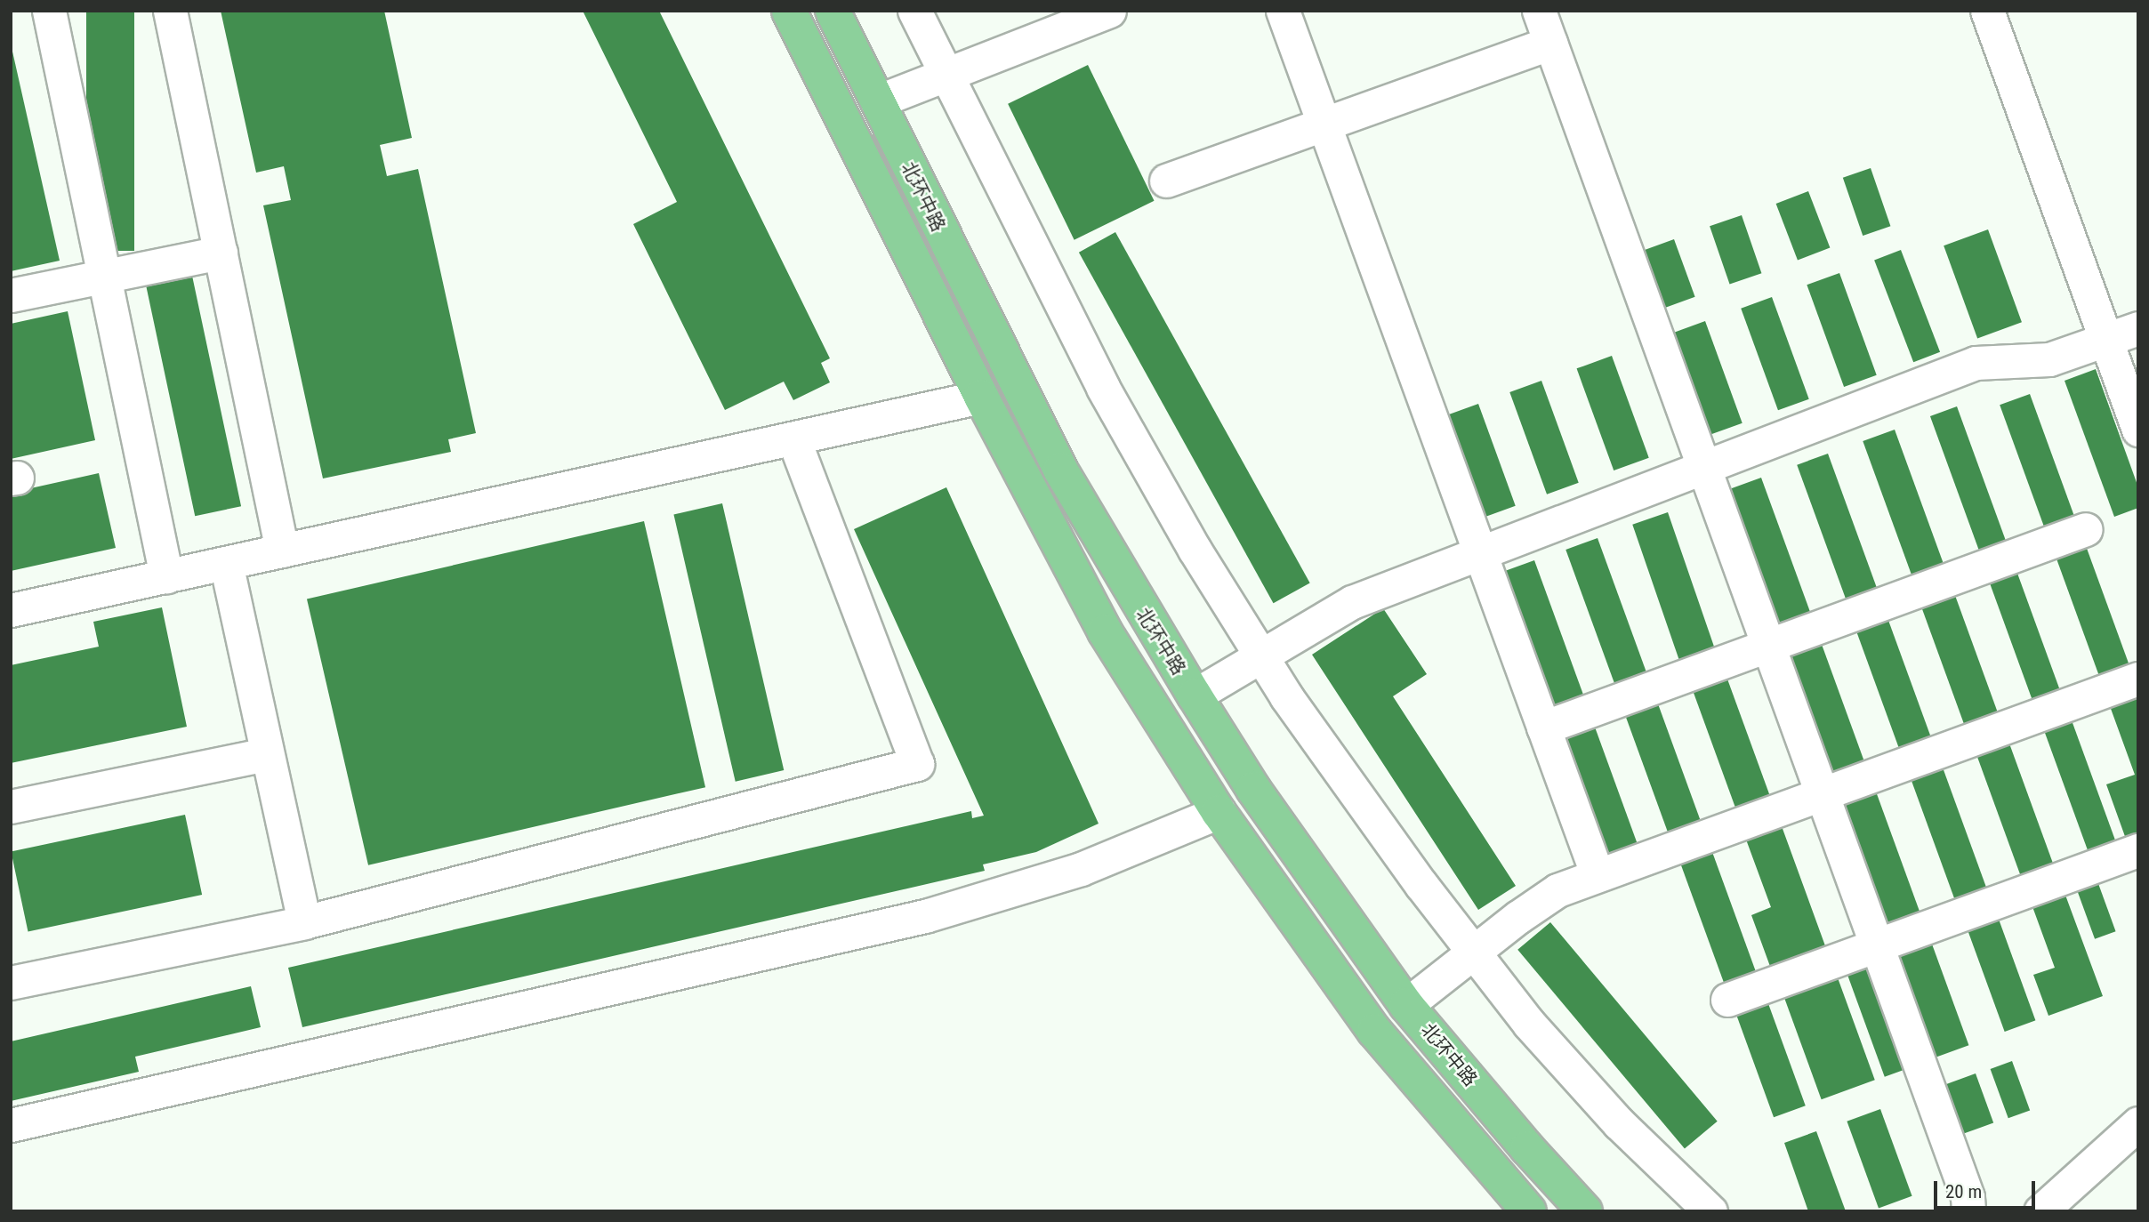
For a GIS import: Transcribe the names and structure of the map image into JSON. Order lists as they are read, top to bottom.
{
  "streets": {
    "main road": ["北环中路"]
  },
  "scale_bar": "20 m"
}
